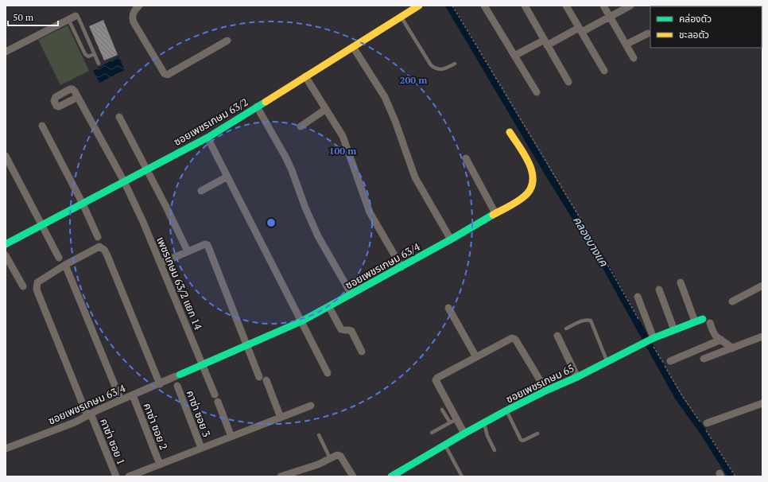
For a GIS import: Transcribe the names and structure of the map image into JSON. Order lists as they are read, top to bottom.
{
  "streets": {
    "street": [
      "ซอยเพชรเกษม 63/2",
      "ซอยเพชรเกษม 63/4",
      "เพชรเกษม 63/2 แยก 14",
      "ซอยเพชรเกษม 65",
      "คาซ่า ซอย 3",
      "คาซ่า ซอย 2",
      "คาซ่า ซอย 1"
    ]
  },
  "crossings": [
    ["ซอยเพชรเกษม 63/2", "เพชรเกษม 63/2 แยก 14"],
    ["ซอยเพชรเกษม 63/4", "เพชรเกษม 63/2 แยก 14"],
    ["ซอยเพชรเกษม 63/4", "คาซ่า ซอย 2"],
    ["ซอยเพชรเกษม 63/4", "คาซ่า ซอย 1"]
  ],
  "water": ["คลองบางแค"],
  "legend": ["คล่องตัว", "ชะลอตัว"],
  "scale_bar": "50 m",
  "rings": ["200 m", "100 m"]
}
